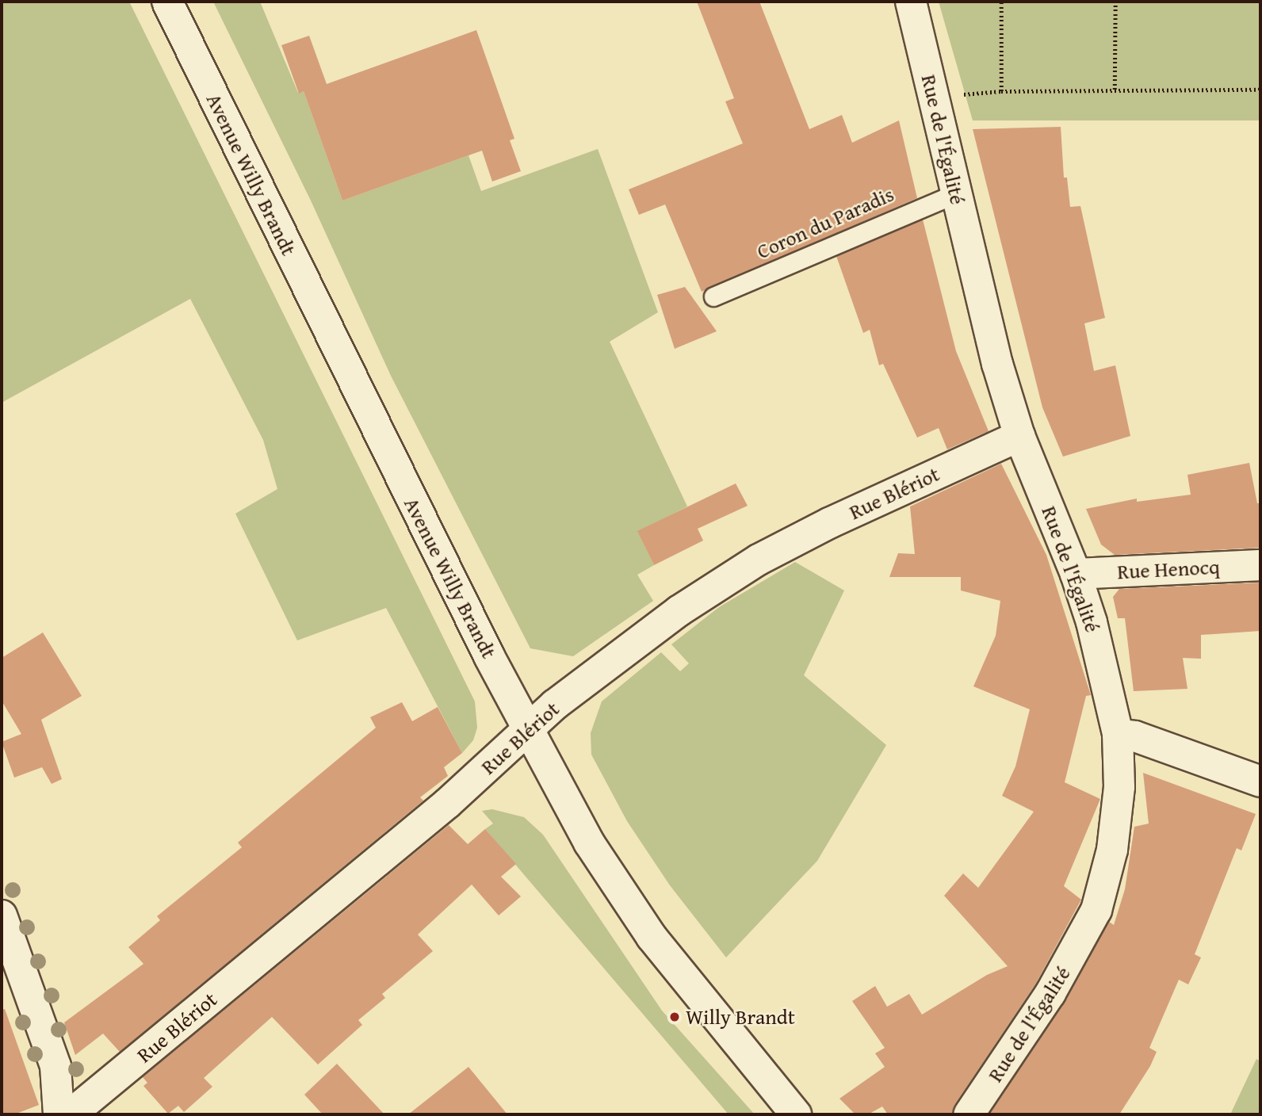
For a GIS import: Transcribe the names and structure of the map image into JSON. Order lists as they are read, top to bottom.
{
  "streets": {
    "street": [
      "Rue de l'Égalité",
      "Avenue Willy Brandt",
      "Rue Blériot",
      "Rue Henocq"
    ],
    "lane": ["Coron du Paradis"]
  },
  "crossings": [
    ["Rue de l'Égalité", "Coron du Paradis"],
    ["Rue de l'Égalité", "Rue Blériot"],
    ["Rue de l'Égalité", "Rue Henocq"],
    ["Avenue Willy Brandt", "Rue Blériot"]
  ],
  "places": ["Willy Brandt"]
}
